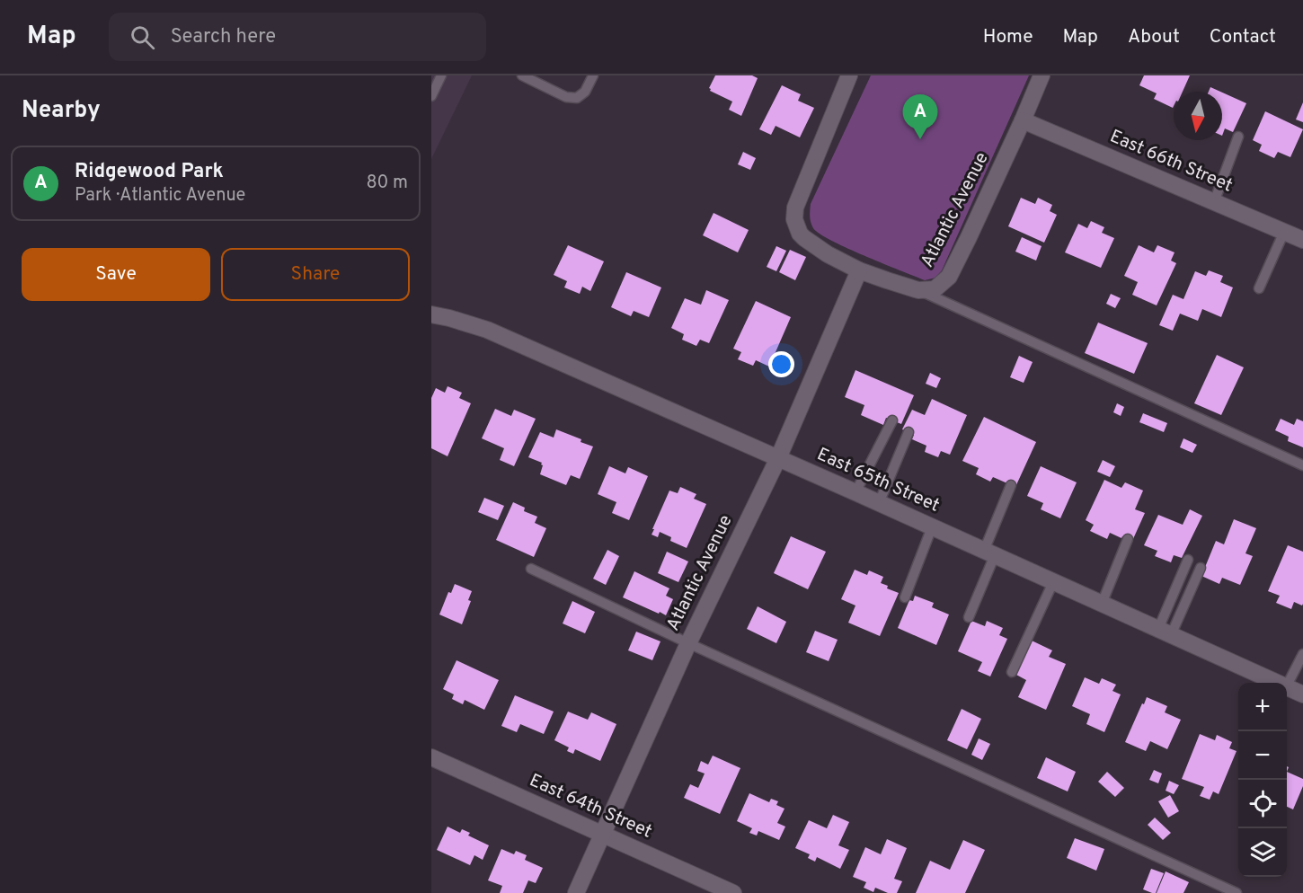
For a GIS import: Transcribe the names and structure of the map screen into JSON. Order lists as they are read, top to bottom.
{
  "streets": {
    "street": [
      "East 66th Street",
      "Atlantic Avenue",
      "East 65th Street",
      "East 64th Street"
    ]
  },
  "crossings": [
    ["East 66th Street", "Atlantic Avenue"],
    ["Atlantic Avenue", "East 65th Street"],
    ["Atlantic Avenue", "East 64th Street"]
  ],
  "north": "bottom",
  "page": {
    "header": "Map",
    "search": "Search here",
    "nav": [
      "Home",
      "Map",
      "About",
      "Contact"
    ],
    "heading": "Nearby",
    "pins": "A",
    "list": [
      {
        "mark": "A",
        "name": "Ridgewood Park",
        "note": "Park · Atlantic Avenue",
        "value": "80 m"
      }
    ],
    "buttons": ["Save", "Share"],
    "map_buttons": ["+", "−"]
  }
}
